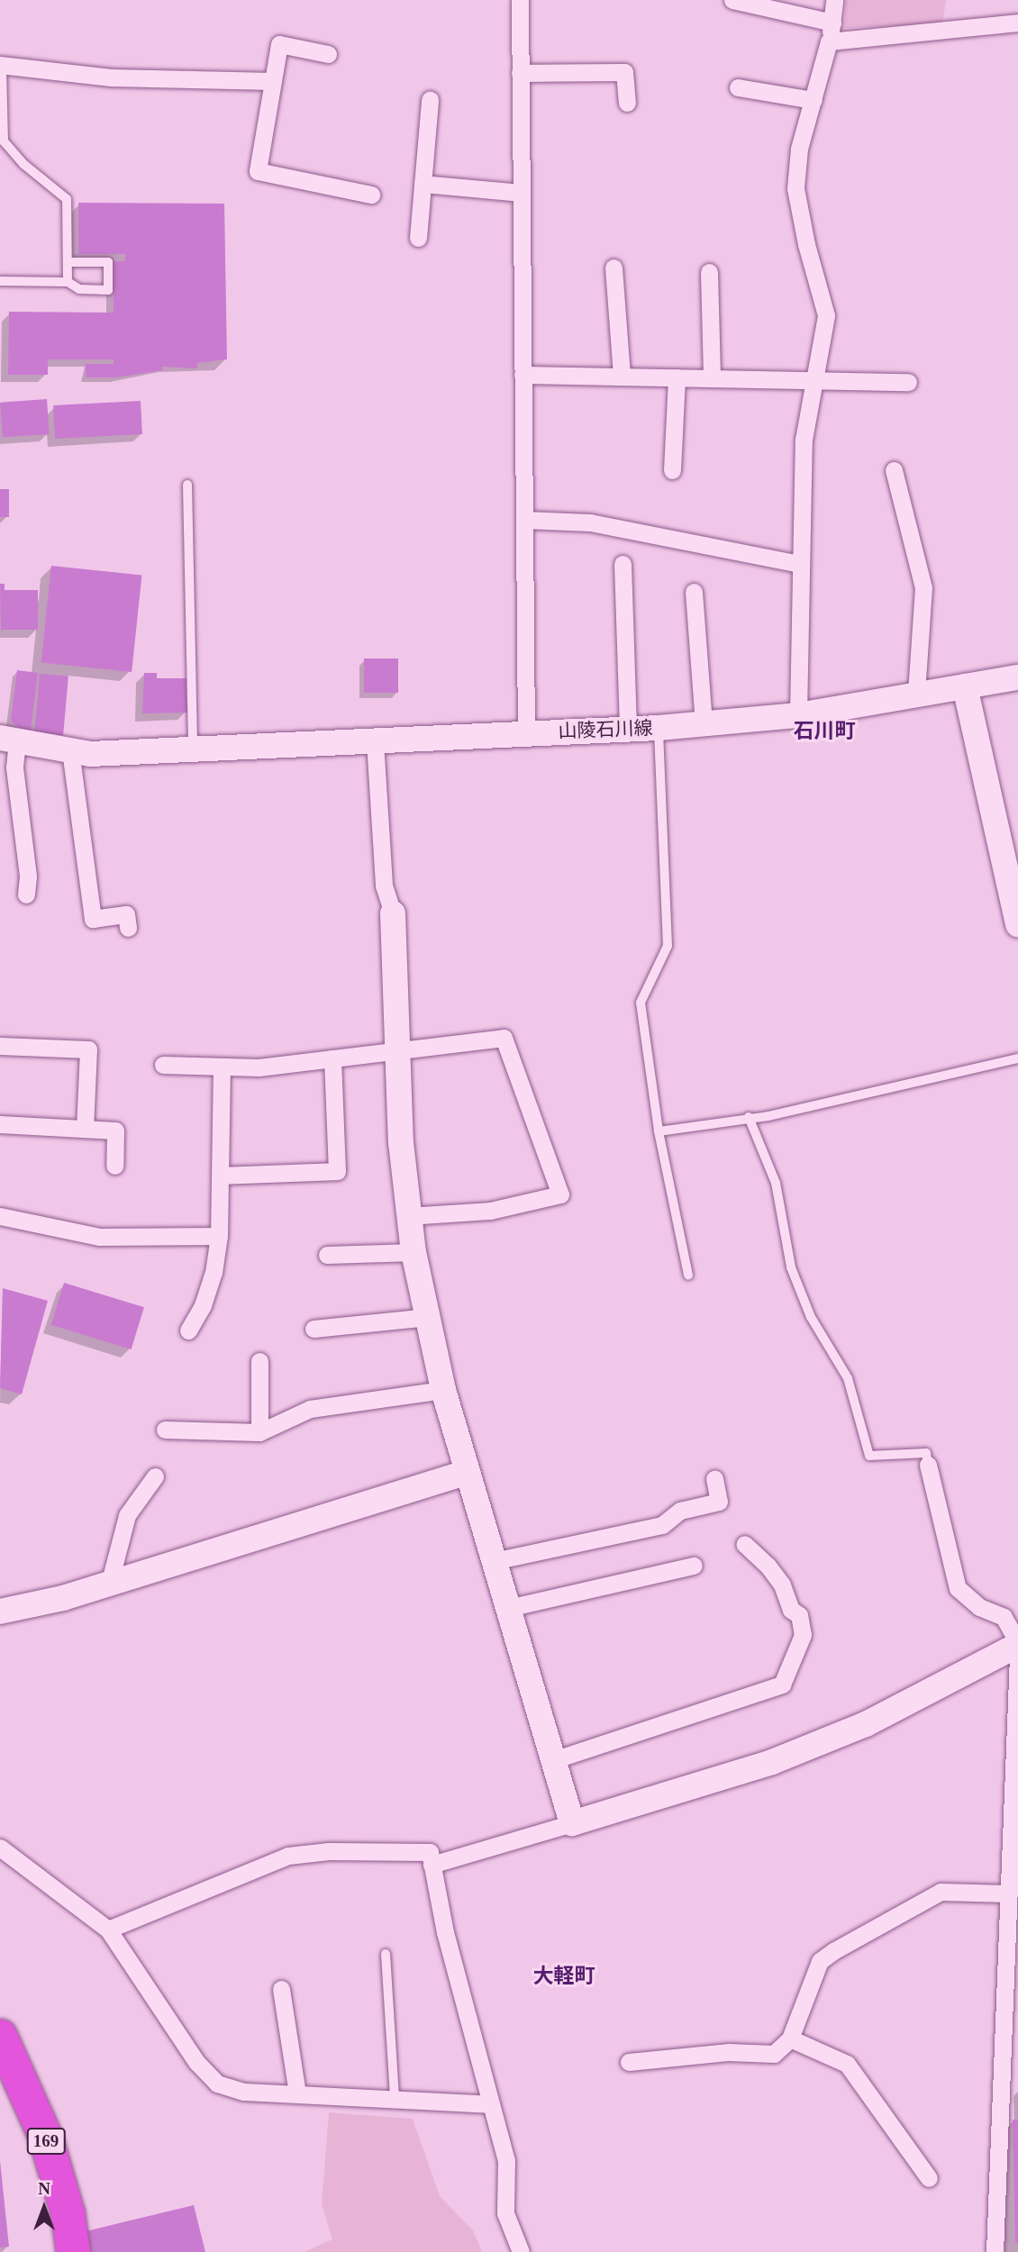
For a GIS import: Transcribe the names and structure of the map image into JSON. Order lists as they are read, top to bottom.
{
  "streets": {
    "highway": ["169"],
    "street": ["山陵石川線"]
  },
  "districts": ["石川町", "大軽町"],
  "north": "top"
}
